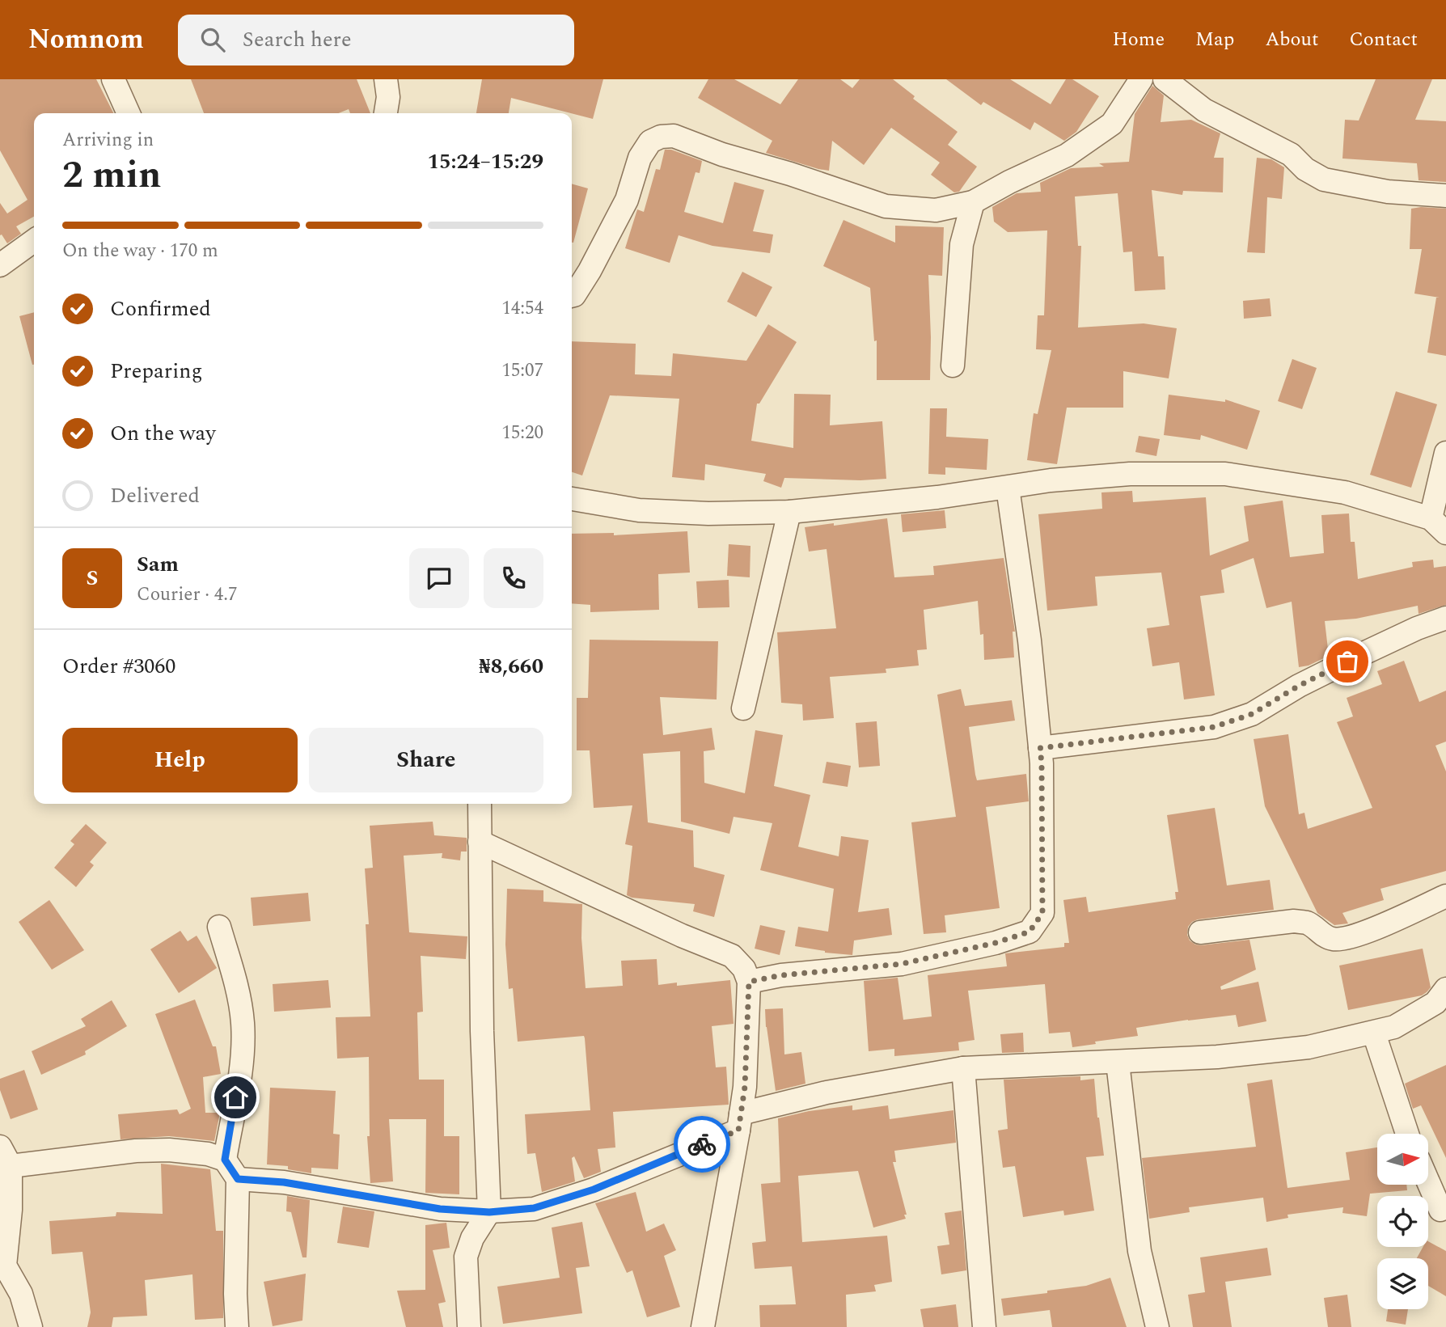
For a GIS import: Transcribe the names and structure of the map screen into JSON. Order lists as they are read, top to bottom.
{
  "north": "right",
  "page": {
    "header": "Nomnom",
    "search": "Search here",
    "nav": [
      "Home",
      "Map",
      "About",
      "Contact"
    ],
    "heading": ["2 min", "Arriving in", "15:24–15:29"],
    "panel": [
      "Sam",
      "Courier · 4.7",
      "Order #3060",
      "₦8,660"
    ],
    "bar": "On the way · 170 m",
    "list": [
      ["Confirmed", "14:54"],
      ["Preparing", "15:07"],
      ["On the way", "15:20"],
      "Delivered"
    ],
    "round": "S",
    "buttons": ["Help", "Share"]
  }
}
